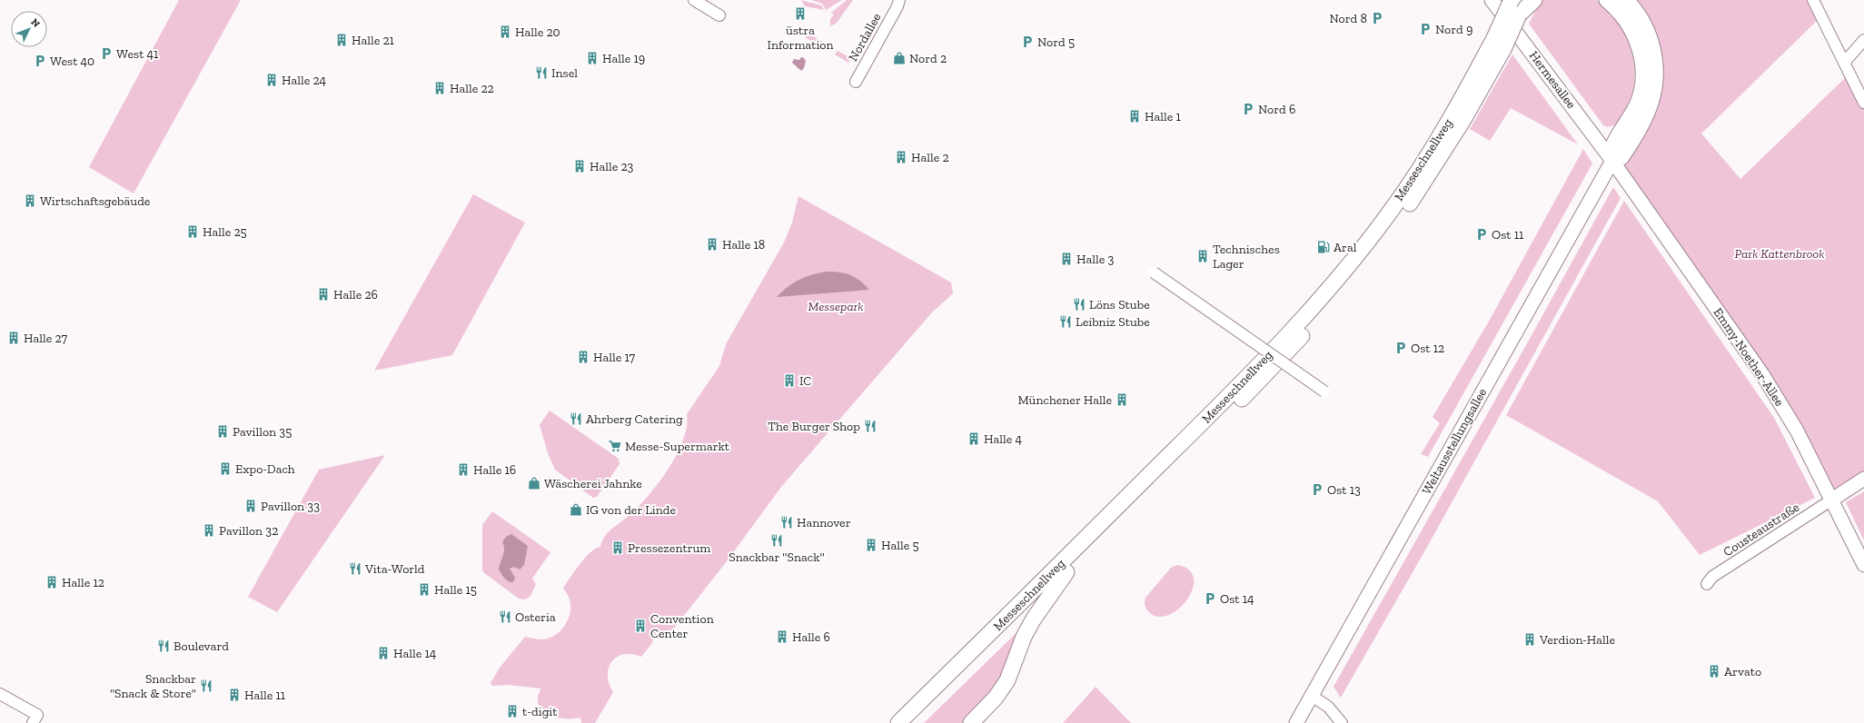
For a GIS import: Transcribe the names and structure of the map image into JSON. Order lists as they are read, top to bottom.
{
  "streets": {
    "highway": ["Messeschnellweg"],
    "main road": ["Hermesallee", "Emmy-Noether-Allee", "Weltausstellungsallee"],
    "street": ["Nordallee", "Cousteaustraße"]
  },
  "crossings": [
    ["Hermesallee", "Emmy-Noether-Allee"],
    ["Hermesallee", "Weltausstellungsallee"],
    ["Emmy-Noether-Allee", "Weltausstellungsallee"],
    ["Emmy-Noether-Allee", "Cousteaustraße"]
  ],
  "parks": ["Park Kattenbrook", "Messepark"],
  "places": {
    "building": [
      "üstra Information",
      "Halle 20",
      "Halle 21",
      "Halle 19",
      "Halle 24",
      "Halle 22",
      "Halle 1",
      "Halle 2",
      "Halle 23",
      "Wirtschaftsgebäude",
      "Halle 25",
      "Halle 18",
      "Technisches Lager",
      "Halle 3",
      "Halle 26",
      "Halle 27",
      "Halle 17",
      "IC",
      "Münchener Halle",
      "Pavillon 35",
      "Halle 4",
      "Expo-Dach",
      "Halle 16",
      "Pavillon 33",
      "Pavillon 32",
      "Halle 5",
      "Pressezentrum",
      "Halle 12",
      "Halle 15",
      "Convention Center",
      "Halle 6",
      "Verdion-Halle",
      "Halle 14",
      "Arvato",
      "Halle 11",
      "t-digit"
    ],
    "parking": [
      "Nord 8",
      "Nord 9",
      "Nord 5",
      "West 41",
      "West 40",
      "Nord 6",
      "Ost 11",
      "Ost 12",
      "Ost 13",
      "Ost 14"
    ],
    "shop": ["Nord 2", "Wäscherei Jahnke", "IG von der Linde"],
    "restaurant": [
      "Insel",
      "Löns Stube",
      "Leibniz Stube",
      "Ahrberg Catering",
      "The Burger Shop",
      "Hannover",
      "Snackbar \"Snack\"",
      "Vita-World",
      "Osteria",
      "Boulevard",
      "Snackbar \"Snack & Store\""
    ],
    "fuel station": ["Aral"],
    "supermarket": ["Messe-Supermarkt"]
  },
  "north": "top right"
}
